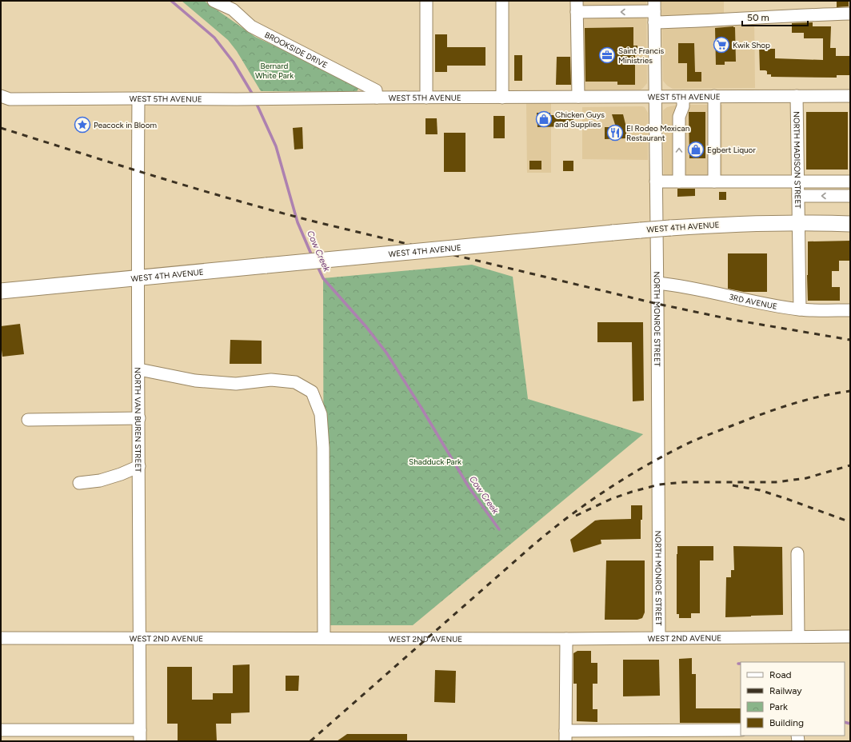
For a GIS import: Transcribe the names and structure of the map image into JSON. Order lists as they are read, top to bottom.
{
  "streets": {
    "main road": ["WEST 4TH AVENUE"],
    "street": [
      "BROOKSIDE DRIVE",
      "WEST 5TH AVENUE",
      "NORTH MADISON STREET",
      "3RD AVENUE",
      "NORTH MONROE STREET",
      "NORTH VAN BUREN STREET",
      "WEST 2ND AVENUE"
    ]
  },
  "crossings": [
    ["BROOKSIDE DRIVE", "WEST 5TH AVENUE"],
    ["WEST 5TH AVENUE", "NORTH MADISON STREET"],
    ["WEST 5TH AVENUE", "NORTH MONROE STREET"],
    ["WEST 5TH AVENUE", "NORTH VAN BUREN STREET"],
    ["NORTH MADISON STREET", "WEST 4TH AVENUE"],
    ["NORTH MADISON STREET", "3RD AVENUE"],
    ["WEST 4TH AVENUE", "NORTH VAN BUREN STREET"],
    ["3RD AVENUE", "NORTH MONROE STREET"],
    ["NORTH MONROE STREET", "WEST 2ND AVENUE"],
    ["NORTH VAN BUREN STREET", "WEST 2ND AVENUE"]
  ],
  "water": ["Cow Creek"],
  "parks": ["Bernard White Park", "Shadduck Park"],
  "places": {
    "supermarket": ["Kwik Shop"],
    "office": ["Saint Francis Ministries"],
    "shop": ["Chicken Guys and Supplies", "Egbert Liquor"],
    "place": ["Peacock in Bloom"],
    "restaurant": ["El Rodeo Mexican Restaurant"]
  },
  "legend": [
    "Road",
    "Railway",
    "Park",
    "Building"
  ],
  "scale_bar": "50 m"
}
